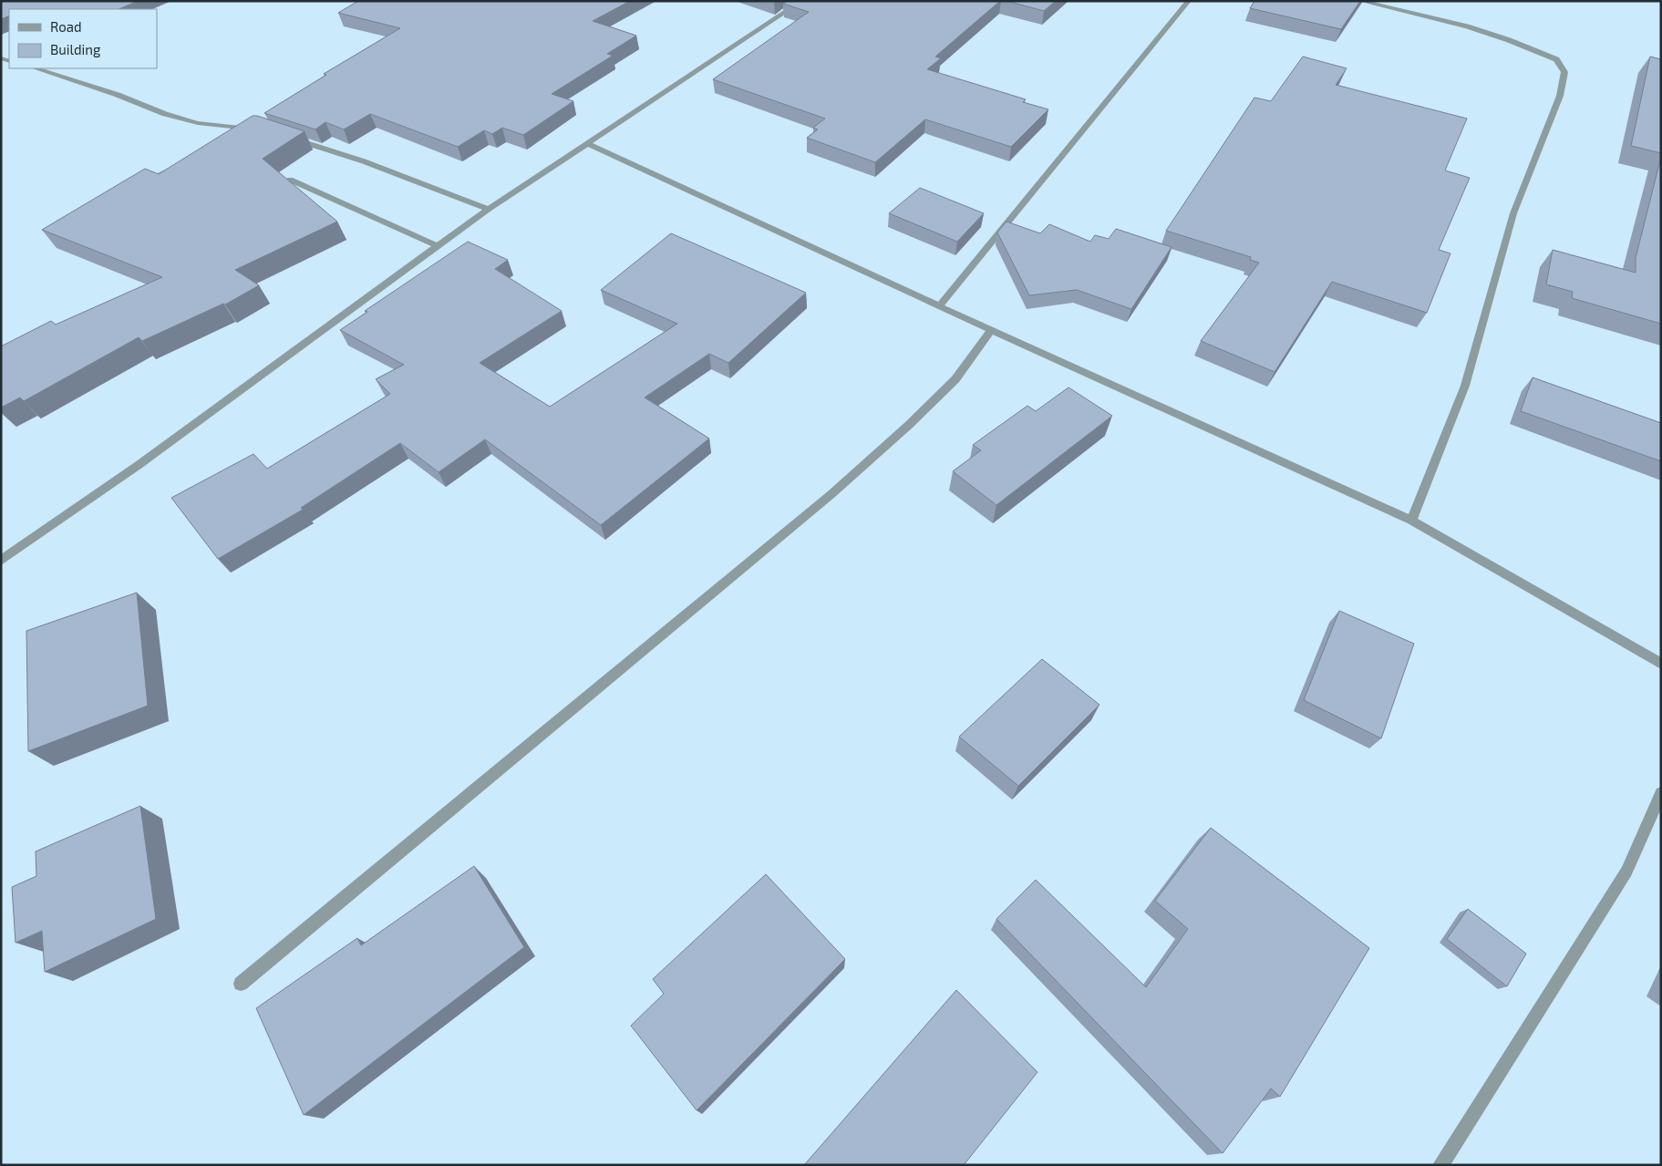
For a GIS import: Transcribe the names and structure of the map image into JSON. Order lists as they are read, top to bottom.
{
  "legend": ["Road", "Building"]
}
